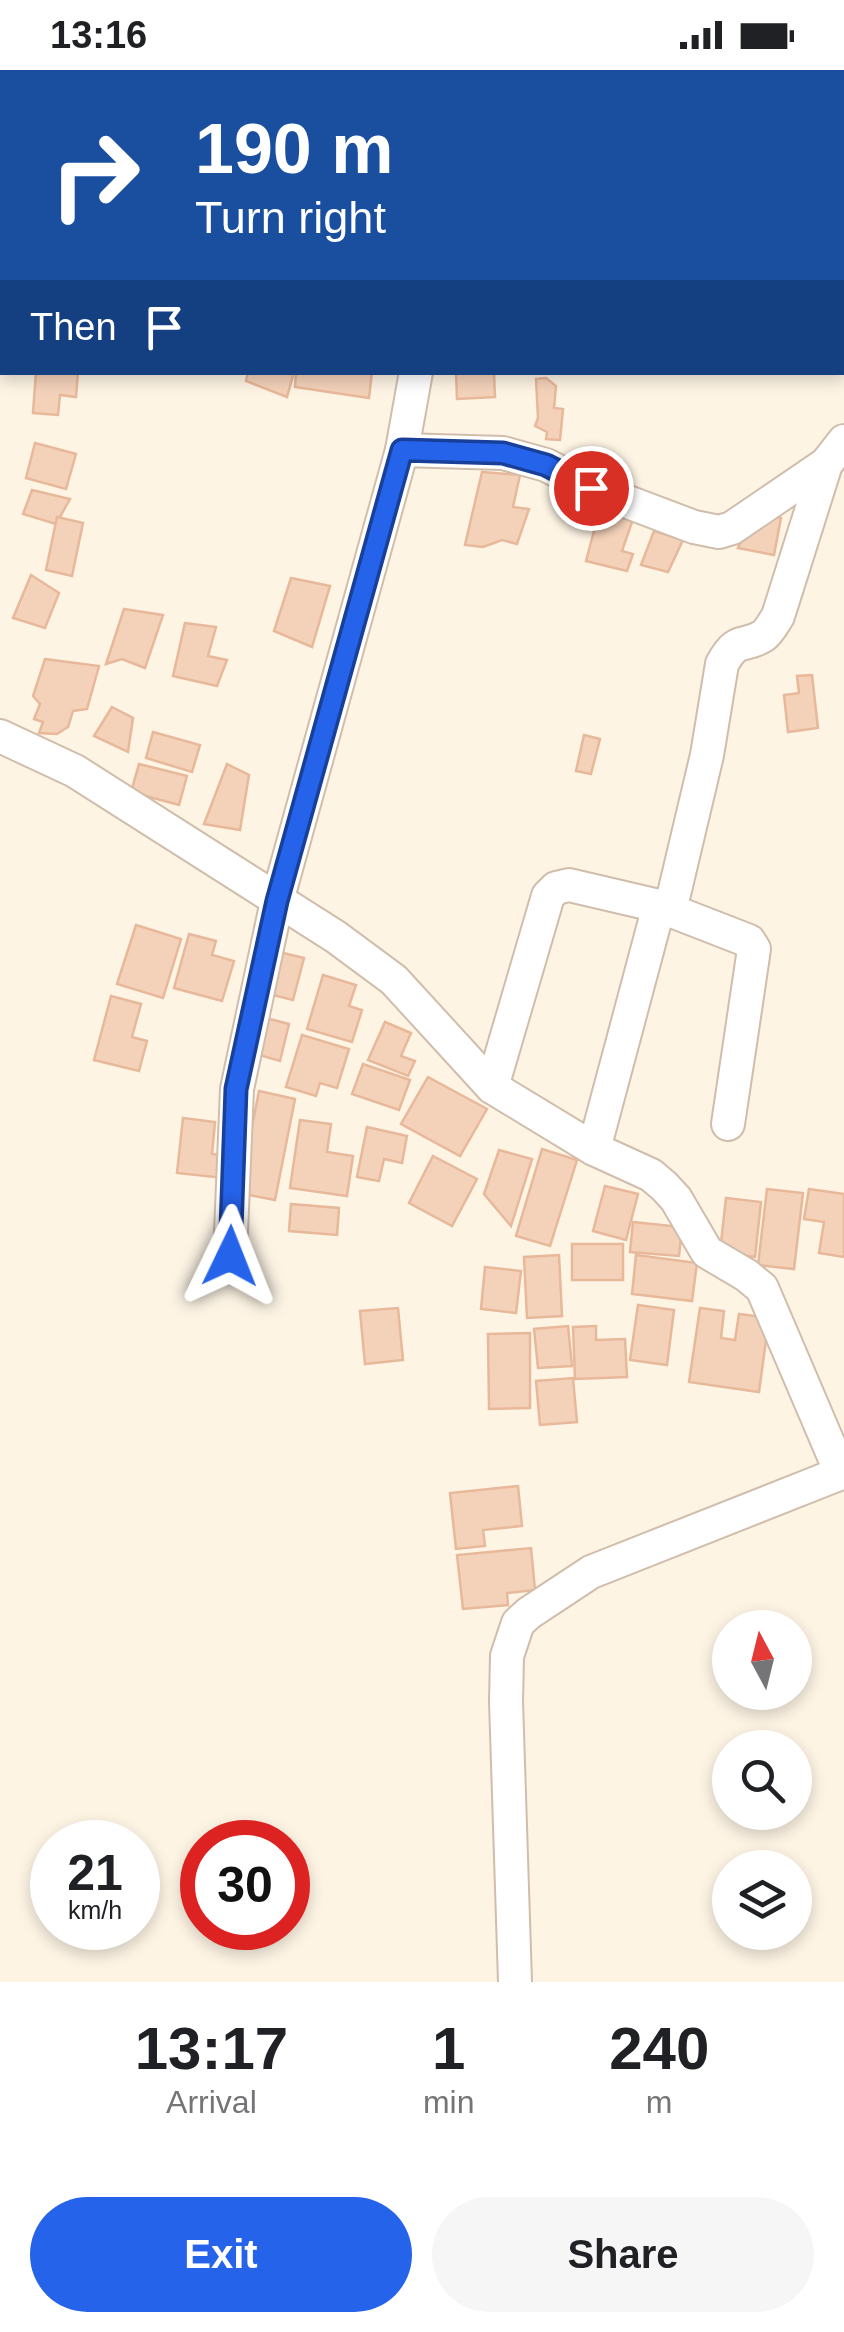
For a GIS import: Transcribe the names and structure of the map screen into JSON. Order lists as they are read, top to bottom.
{
  "north": "top",
  "page": {
    "status": "13:16",
    "turn": ["190 m", "Turn right"],
    "then": "Then",
    "speed": "21 km/h",
    "limit": "30",
    "eta": [
      "13:17",
      "Arrival",
      "1",
      "min",
      "240",
      "m"
    ],
    "buttons": ["Exit", "Share"]
  }
}
